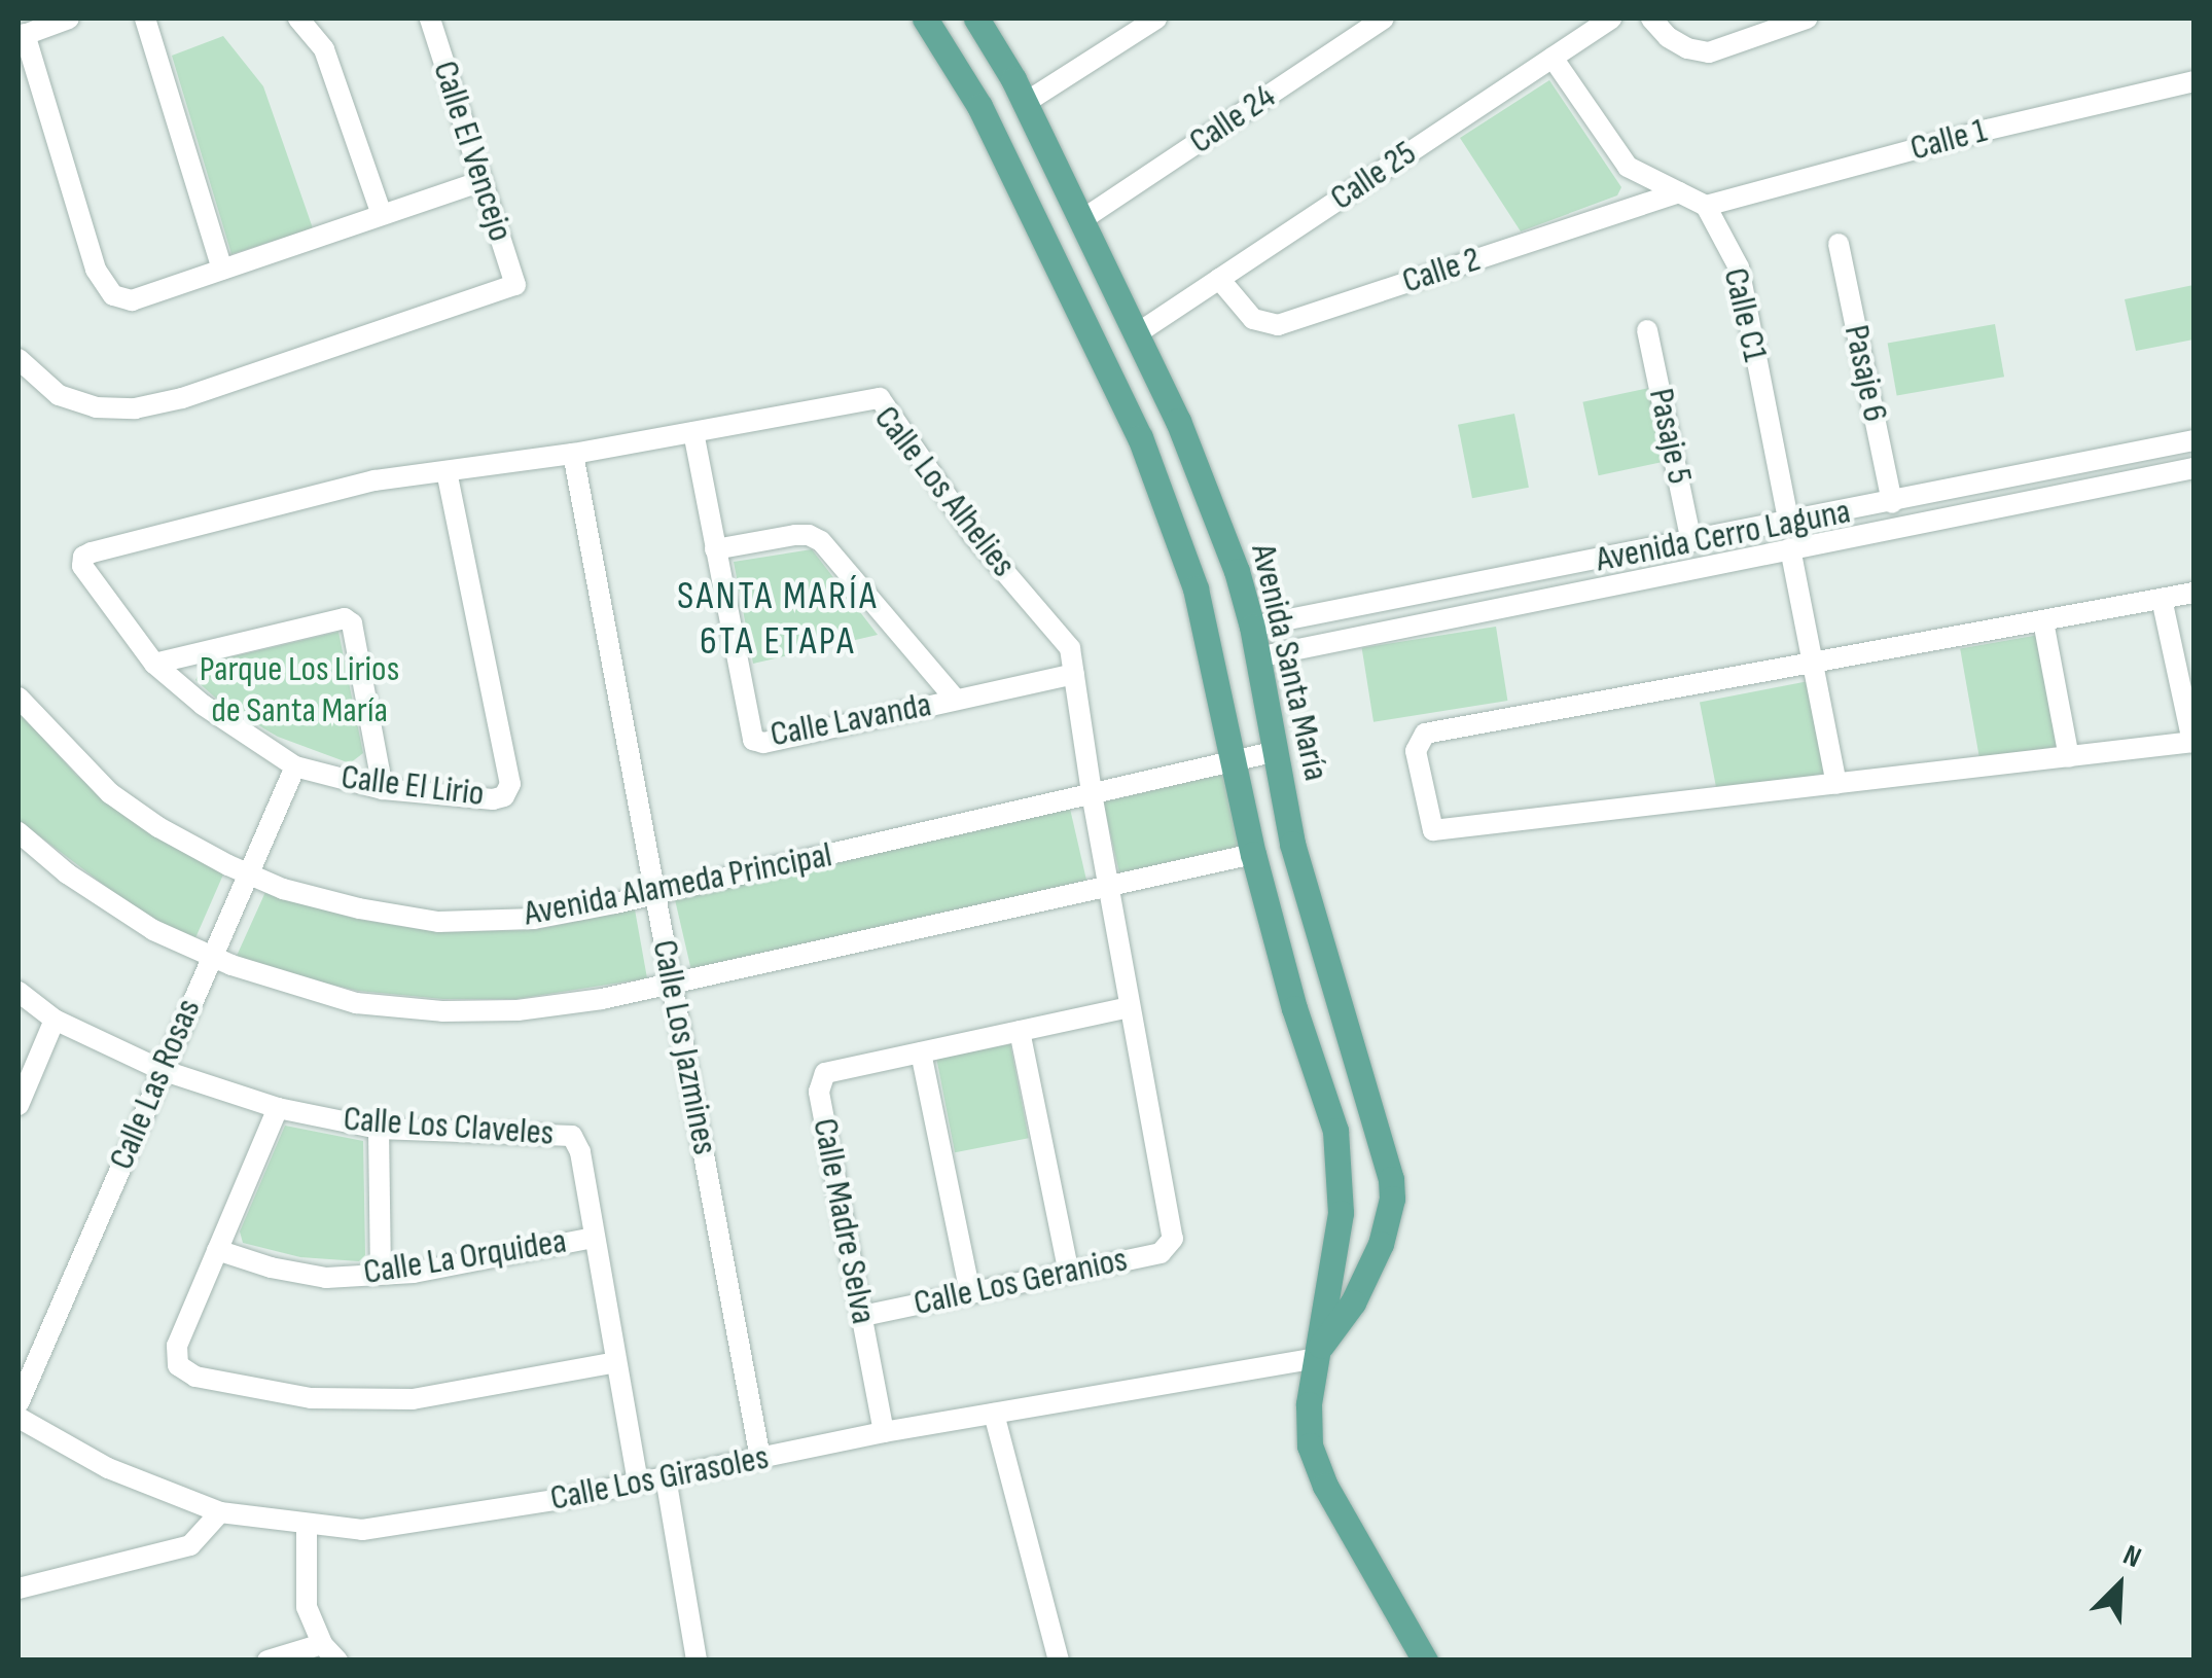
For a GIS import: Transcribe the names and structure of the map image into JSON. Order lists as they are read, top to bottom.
{
  "streets": {
    "main road": ["Avenida Santa María"],
    "street": [
      "Calle 24",
      "Calle 1",
      "Calle El Vencejo",
      "Calle 25",
      "Calle 2",
      "Calle C1",
      "Pasaje 6",
      "Pasaje 5",
      "Calle Los Alhelies",
      "Avenida Cerro Laguna",
      "Calle Lavanda",
      "Calle El Lirio",
      "Avenida Alameda Principal",
      "Calle Los Jazmines",
      "Calle Las Rosas",
      "Calle Los Claveles",
      "Calle Madre Selva",
      "Calle La Orquidea",
      "Calle Los Geranios",
      "Calle Los Girasoles"
    ]
  },
  "crossings": [
    ["Calle 24", "Avenida Santa María"],
    ["Calle 1", "Calle C1"],
    ["Calle 25", "Calle 2"],
    ["Calle 25", "Avenida Santa María"],
    ["Calle C1", "Avenida Cerro Laguna"],
    ["Pasaje 6", "Avenida Cerro Laguna"],
    ["Pasaje 5", "Avenida Cerro Laguna"],
    ["Calle Los Alhelies", "Calle Lavanda"],
    ["Calle Los Alhelies", "Calle El Lirio"],
    ["Calle Los Alhelies", "Avenida Alameda Principal"],
    ["Calle Los Alhelies", "Calle Los Jazmines"],
    ["Calle Los Alhelies", "Calle Madre Selva"],
    ["Calle Los Alhelies", "Calle Los Geranios"],
    ["Avenida Cerro Laguna", "Avenida Santa María"],
    ["Avenida Santa María", "Avenida Alameda Principal"],
    ["Avenida Santa María", "Calle Los Girasoles"],
    ["Calle El Lirio", "Calle Las Rosas"],
    ["Avenida Alameda Principal", "Calle Los Jazmines"],
    ["Avenida Alameda Principal", "Calle Las Rosas"],
    ["Calle Los Jazmines", "Calle Los Girasoles"],
    ["Calle Las Rosas", "Calle Los Claveles"],
    ["Calle Los Claveles", "Calle La Orquidea"],
    ["Calle Los Claveles", "Calle Los Girasoles"],
    ["Calle Madre Selva", "Calle Los Geranios"],
    ["Calle Madre Selva", "Calle Los Girasoles"]
  ],
  "districts": ["SANTA MARÍA 6TA ETAPA"],
  "parks": ["Parque Los Lirios de Santa María"],
  "north": "top right"
}
